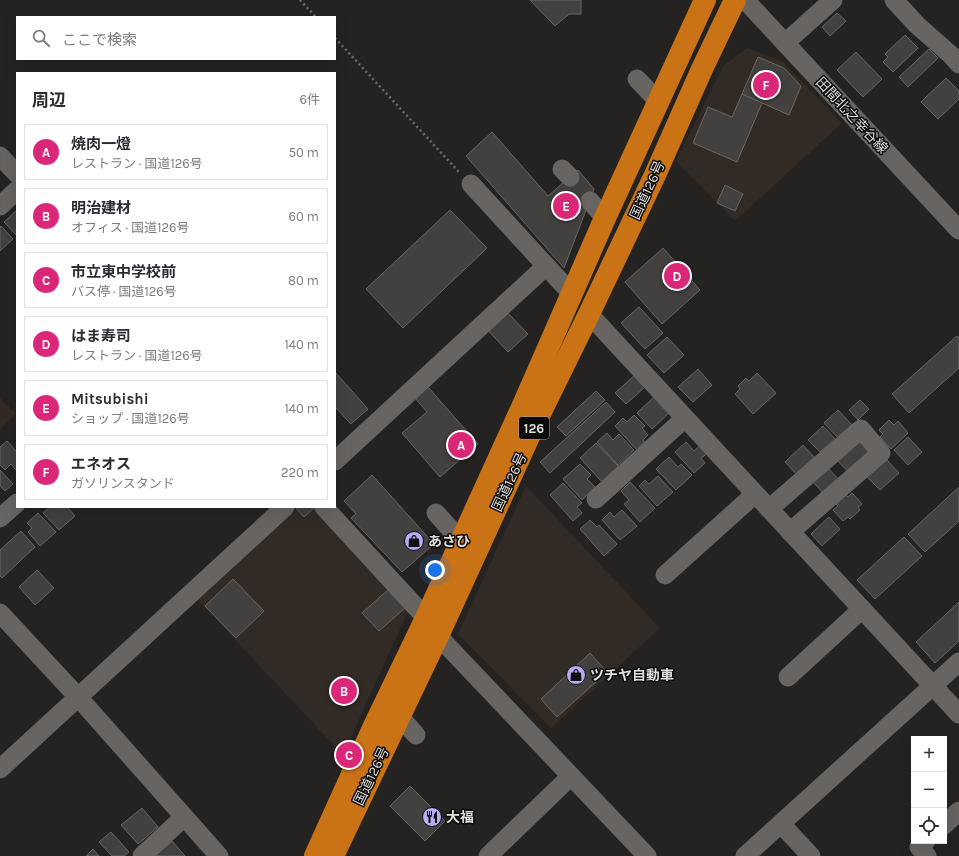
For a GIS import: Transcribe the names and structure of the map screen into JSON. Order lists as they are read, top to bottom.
{
  "streets": {
    "highway": ["国道126号", "126"],
    "street": ["田間北之幸谷線"]
  },
  "places": {
    "shop": ["あさひ", "ツチヤ自動車"],
    "restaurant": ["大福"]
  },
  "page": {
    "search": "ここで検索",
    "pins": [
      "F",
      "E",
      "D",
      "A",
      "B",
      "C"
    ],
    "heading": ["周辺", "6件"],
    "list": [
      {
        "mark": "A",
        "name": "焼肉一燈",
        "note": "レストラン · 国道126号",
        "value": "50 m"
      },
      {
        "mark": "B",
        "name": "明治建材",
        "note": "オフィス · 国道126号",
        "value": "60 m"
      },
      {
        "mark": "C",
        "name": "市立東中学校前",
        "note": "バス停 · 国道126号",
        "value": "80 m"
      },
      {
        "mark": "D",
        "name": "はま寿司",
        "note": "レストラン · 国道126号",
        "value": "140 m"
      },
      {
        "mark": "E",
        "name": "Mitsubishi",
        "note": "ショップ · 国道126号",
        "value": "140 m"
      },
      {
        "mark": "F",
        "name": "エネオス",
        "note": "ガソリンスタンド",
        "value": "220 m"
      }
    ],
    "map_buttons": ["+", "−"]
  }
}
